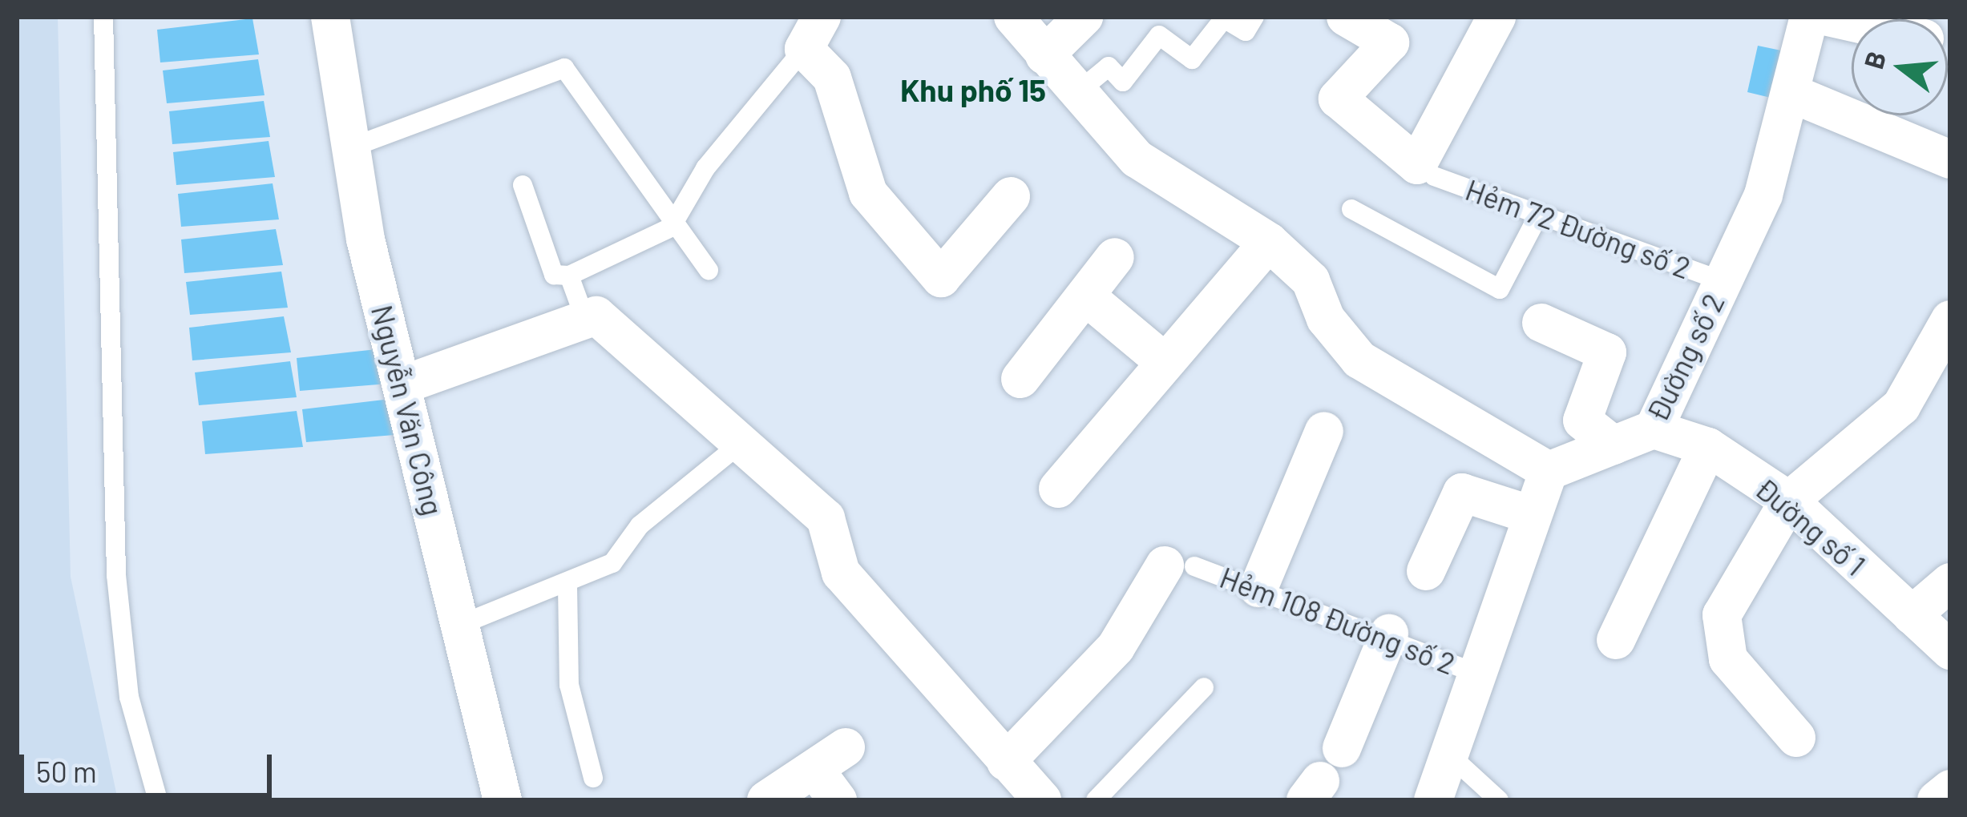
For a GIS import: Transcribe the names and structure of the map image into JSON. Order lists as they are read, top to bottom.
{
  "streets": {
    "street": ["Đường số 2", "Nguyễn Văn Công", "Đường số 1"],
    "lane": ["Hẻm 72 Đường số 2", "Hẻm 108 Đường số 2"]
  },
  "crossings": [
    ["Hẻm 72 Đường số 2", "Đường số 2"],
    ["Đường số 2", "Đường số 1"]
  ],
  "districts": ["Khu phố 15"],
  "scale_bar": "50 m",
  "north": "left"
}
